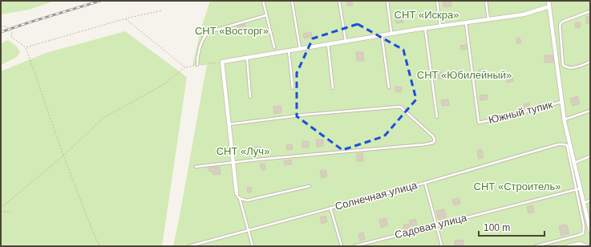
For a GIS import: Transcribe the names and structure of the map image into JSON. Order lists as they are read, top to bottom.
{
  "streets": {
    "lane": ["Южный тупик", "Солнечная улица", "Садовая улица"]
  },
  "crossings": [
    ["Солнечная улица", "Садовая улица"]
  ],
  "parks": [
    "СНТ «Искра»",
    "СНТ «Восторг»",
    "СНТ «Юбилейный»",
    "СНТ «Луч»",
    "СНТ «Строитель»"
  ],
  "scale_bar": "100 m"
}
